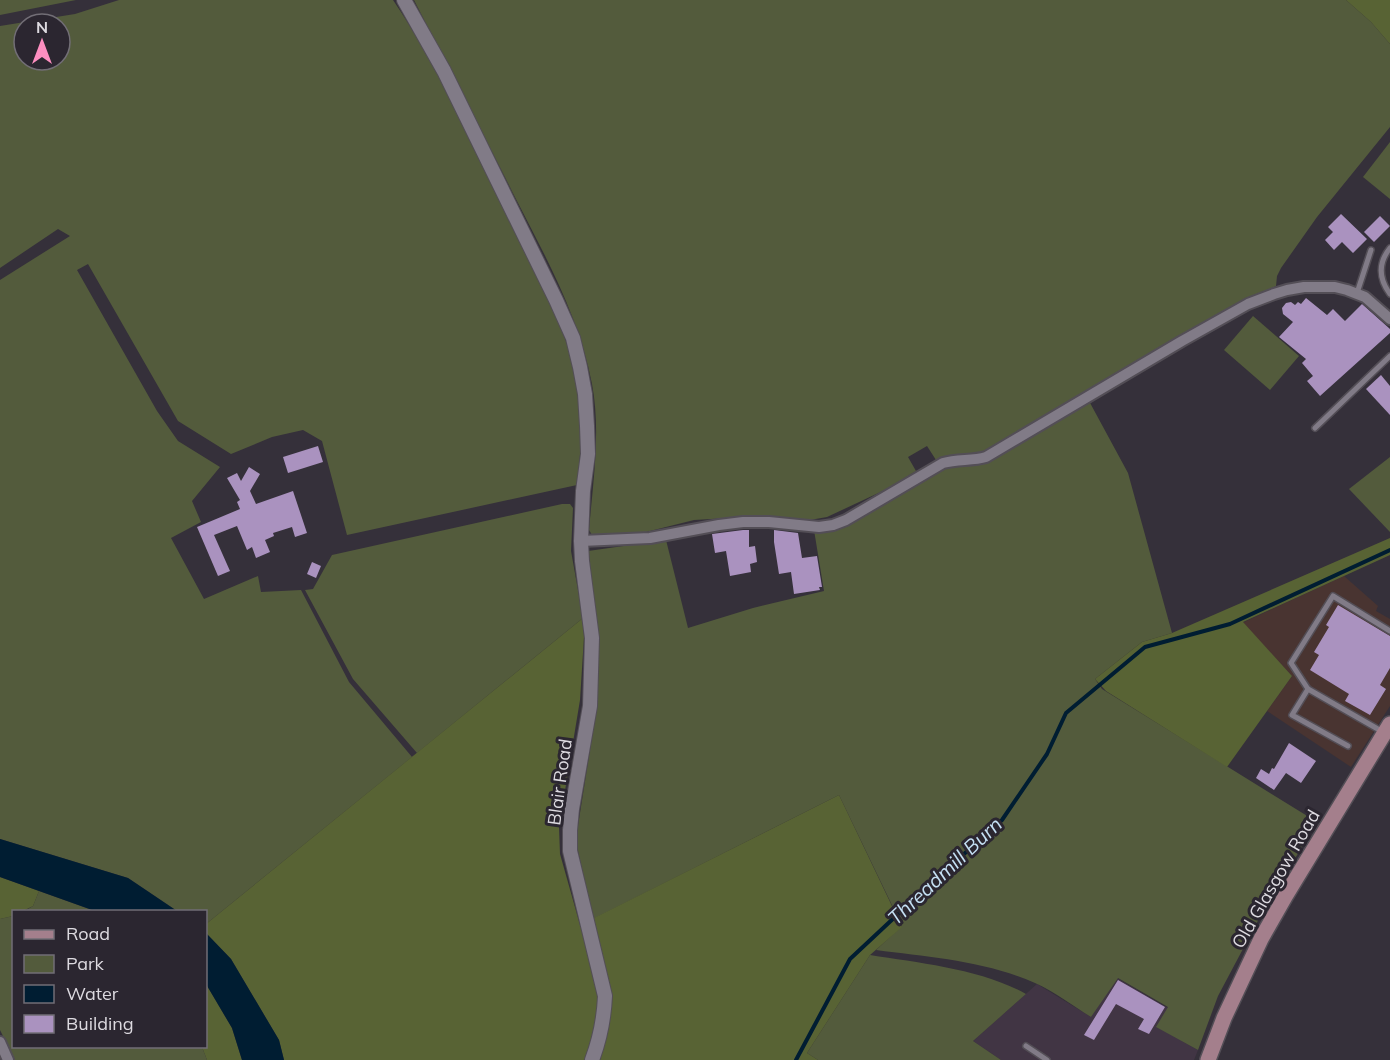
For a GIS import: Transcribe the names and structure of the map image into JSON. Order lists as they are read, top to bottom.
{
  "streets": {
    "main road": ["Old Glasgow Road"],
    "street": ["Blair Road"]
  },
  "water": ["Threadmill Burn"],
  "legend": [
    "Road",
    "Park",
    "Water",
    "Building"
  ],
  "north": "top"
}
